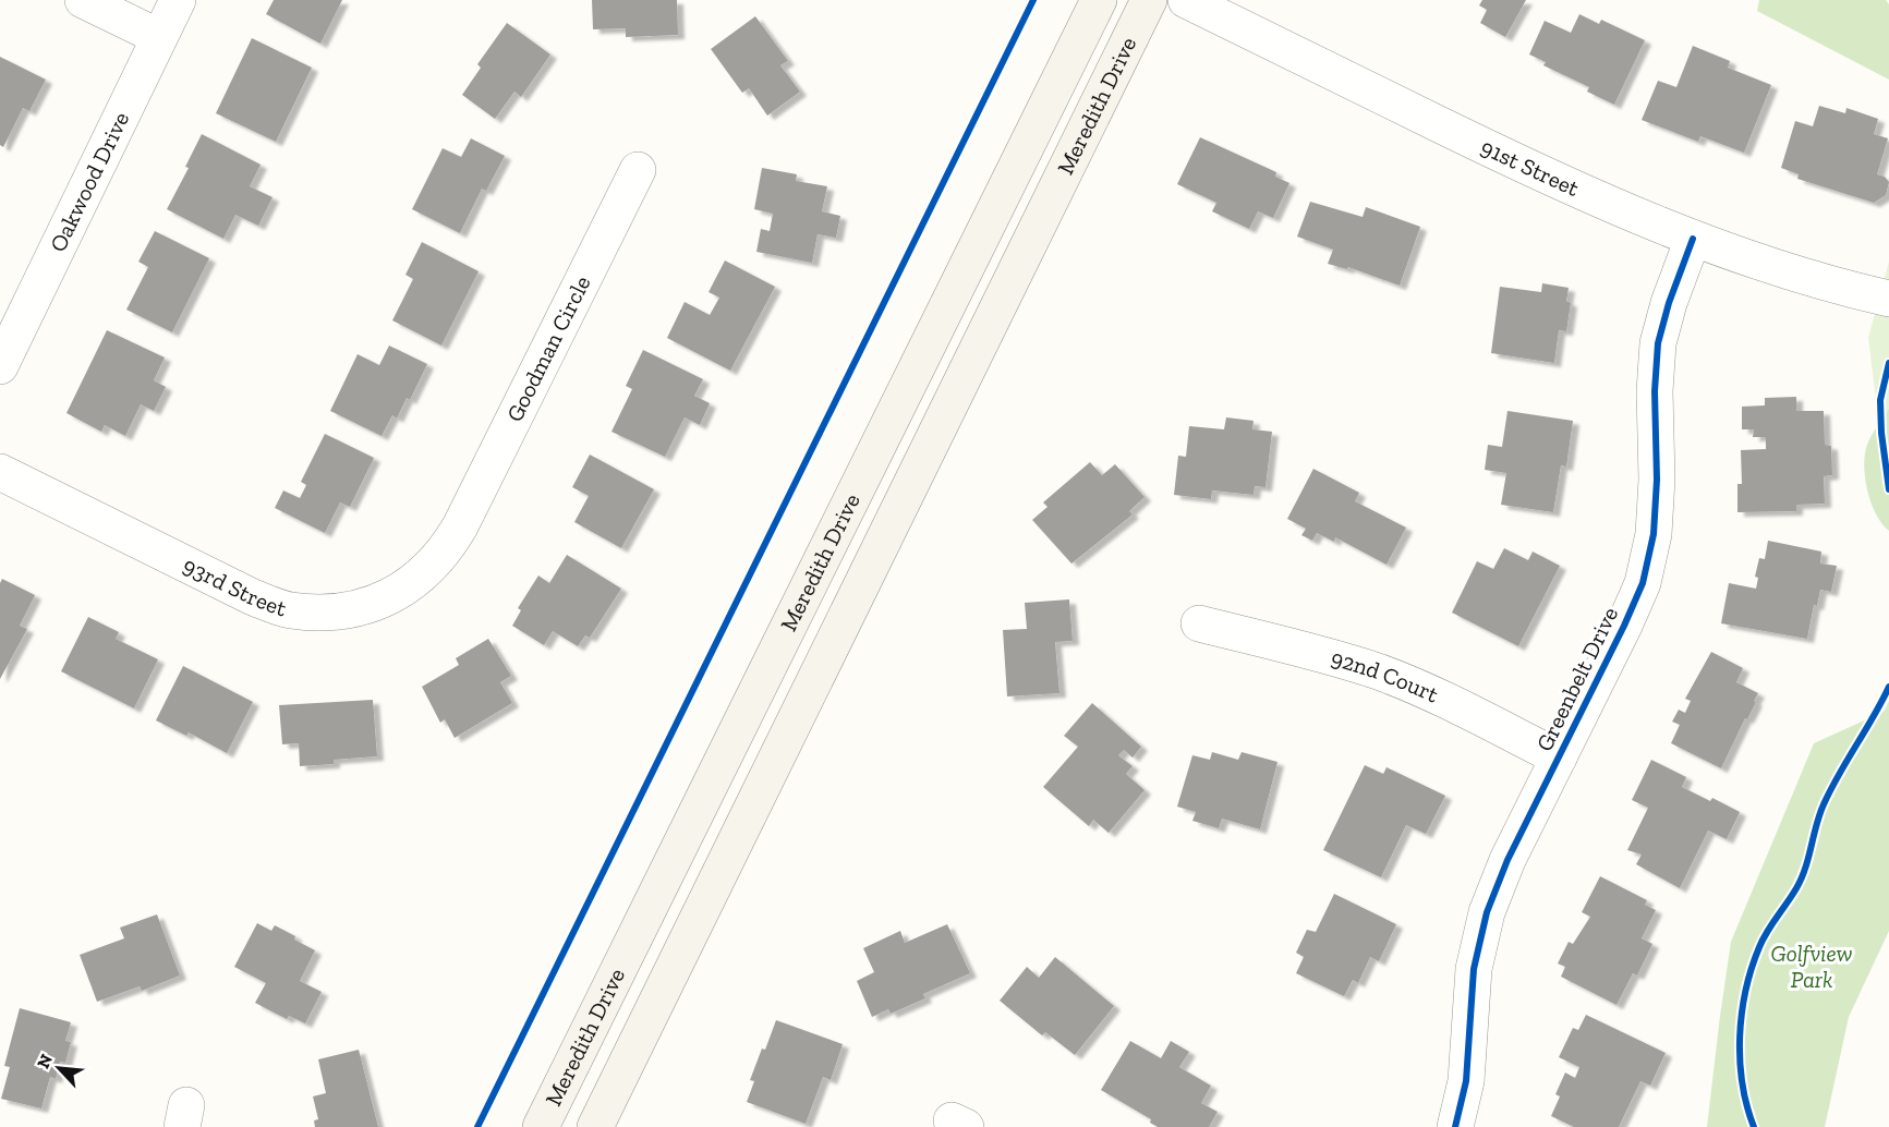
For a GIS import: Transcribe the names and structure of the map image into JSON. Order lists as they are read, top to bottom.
{
  "streets": {
    "main road": ["Meredith Drive"],
    "street": [
      "91st Street",
      "Oakwood Drive",
      "Goodman Circle",
      "93rd Street",
      "92nd Court",
      "Greenbelt Drive"
    ]
  },
  "crossings": [
    ["91st Street", "Greenbelt Drive"],
    ["Goodman Circle", "93rd Street"],
    ["92nd Court", "Greenbelt Drive"]
  ],
  "parks": ["Golfview Park"],
  "north": "top left"
}
